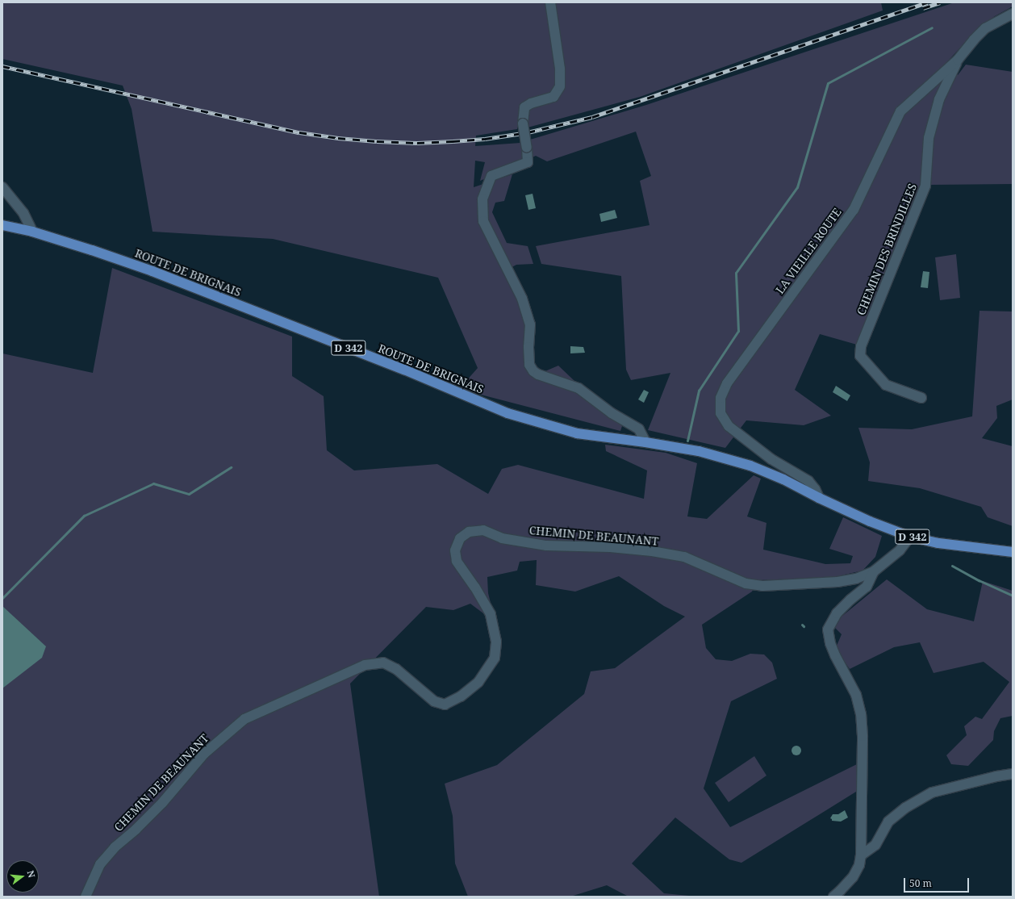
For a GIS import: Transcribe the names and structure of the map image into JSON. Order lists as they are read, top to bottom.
{
  "streets": {
    "main road": ["ROUTE DE BRIGNAIS", "D 342"],
    "street": ["CHEMIN DES BRINDILLES", "LA VIEILLE ROUTE", "CHEMIN DE BEAUNANT"]
  },
  "crossings": [
    ["CHEMIN DES BRINDILLES", "LA VIEILLE ROUTE"],
    ["LA VIEILLE ROUTE", "ROUTE DE BRIGNAIS"],
    ["LA VIEILLE ROUTE", "D 342"],
    ["ROUTE DE BRIGNAIS", "D 342"],
    ["D 342", "CHEMIN DE BEAUNANT"]
  ],
  "scale_bar": "50 m",
  "north": "right"
}
